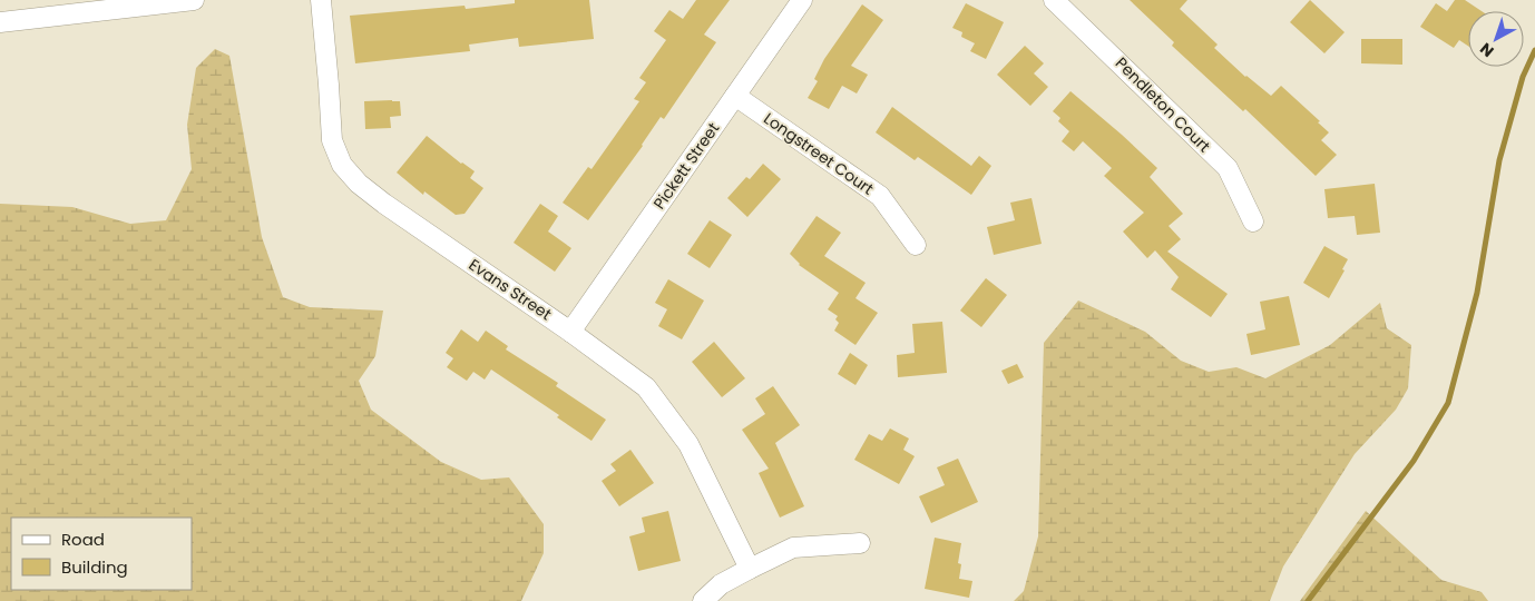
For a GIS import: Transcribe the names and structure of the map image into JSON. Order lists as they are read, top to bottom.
{
  "streets": {
    "street": [
      "Pendleton Court",
      "Longstreet Court",
      "Pickett Street",
      "Evans Street"
    ]
  },
  "crossings": [
    ["Longstreet Court", "Pickett Street"],
    ["Pickett Street", "Evans Street"]
  ],
  "legend": ["Road", "Building"],
  "north": "bottom left"
}
